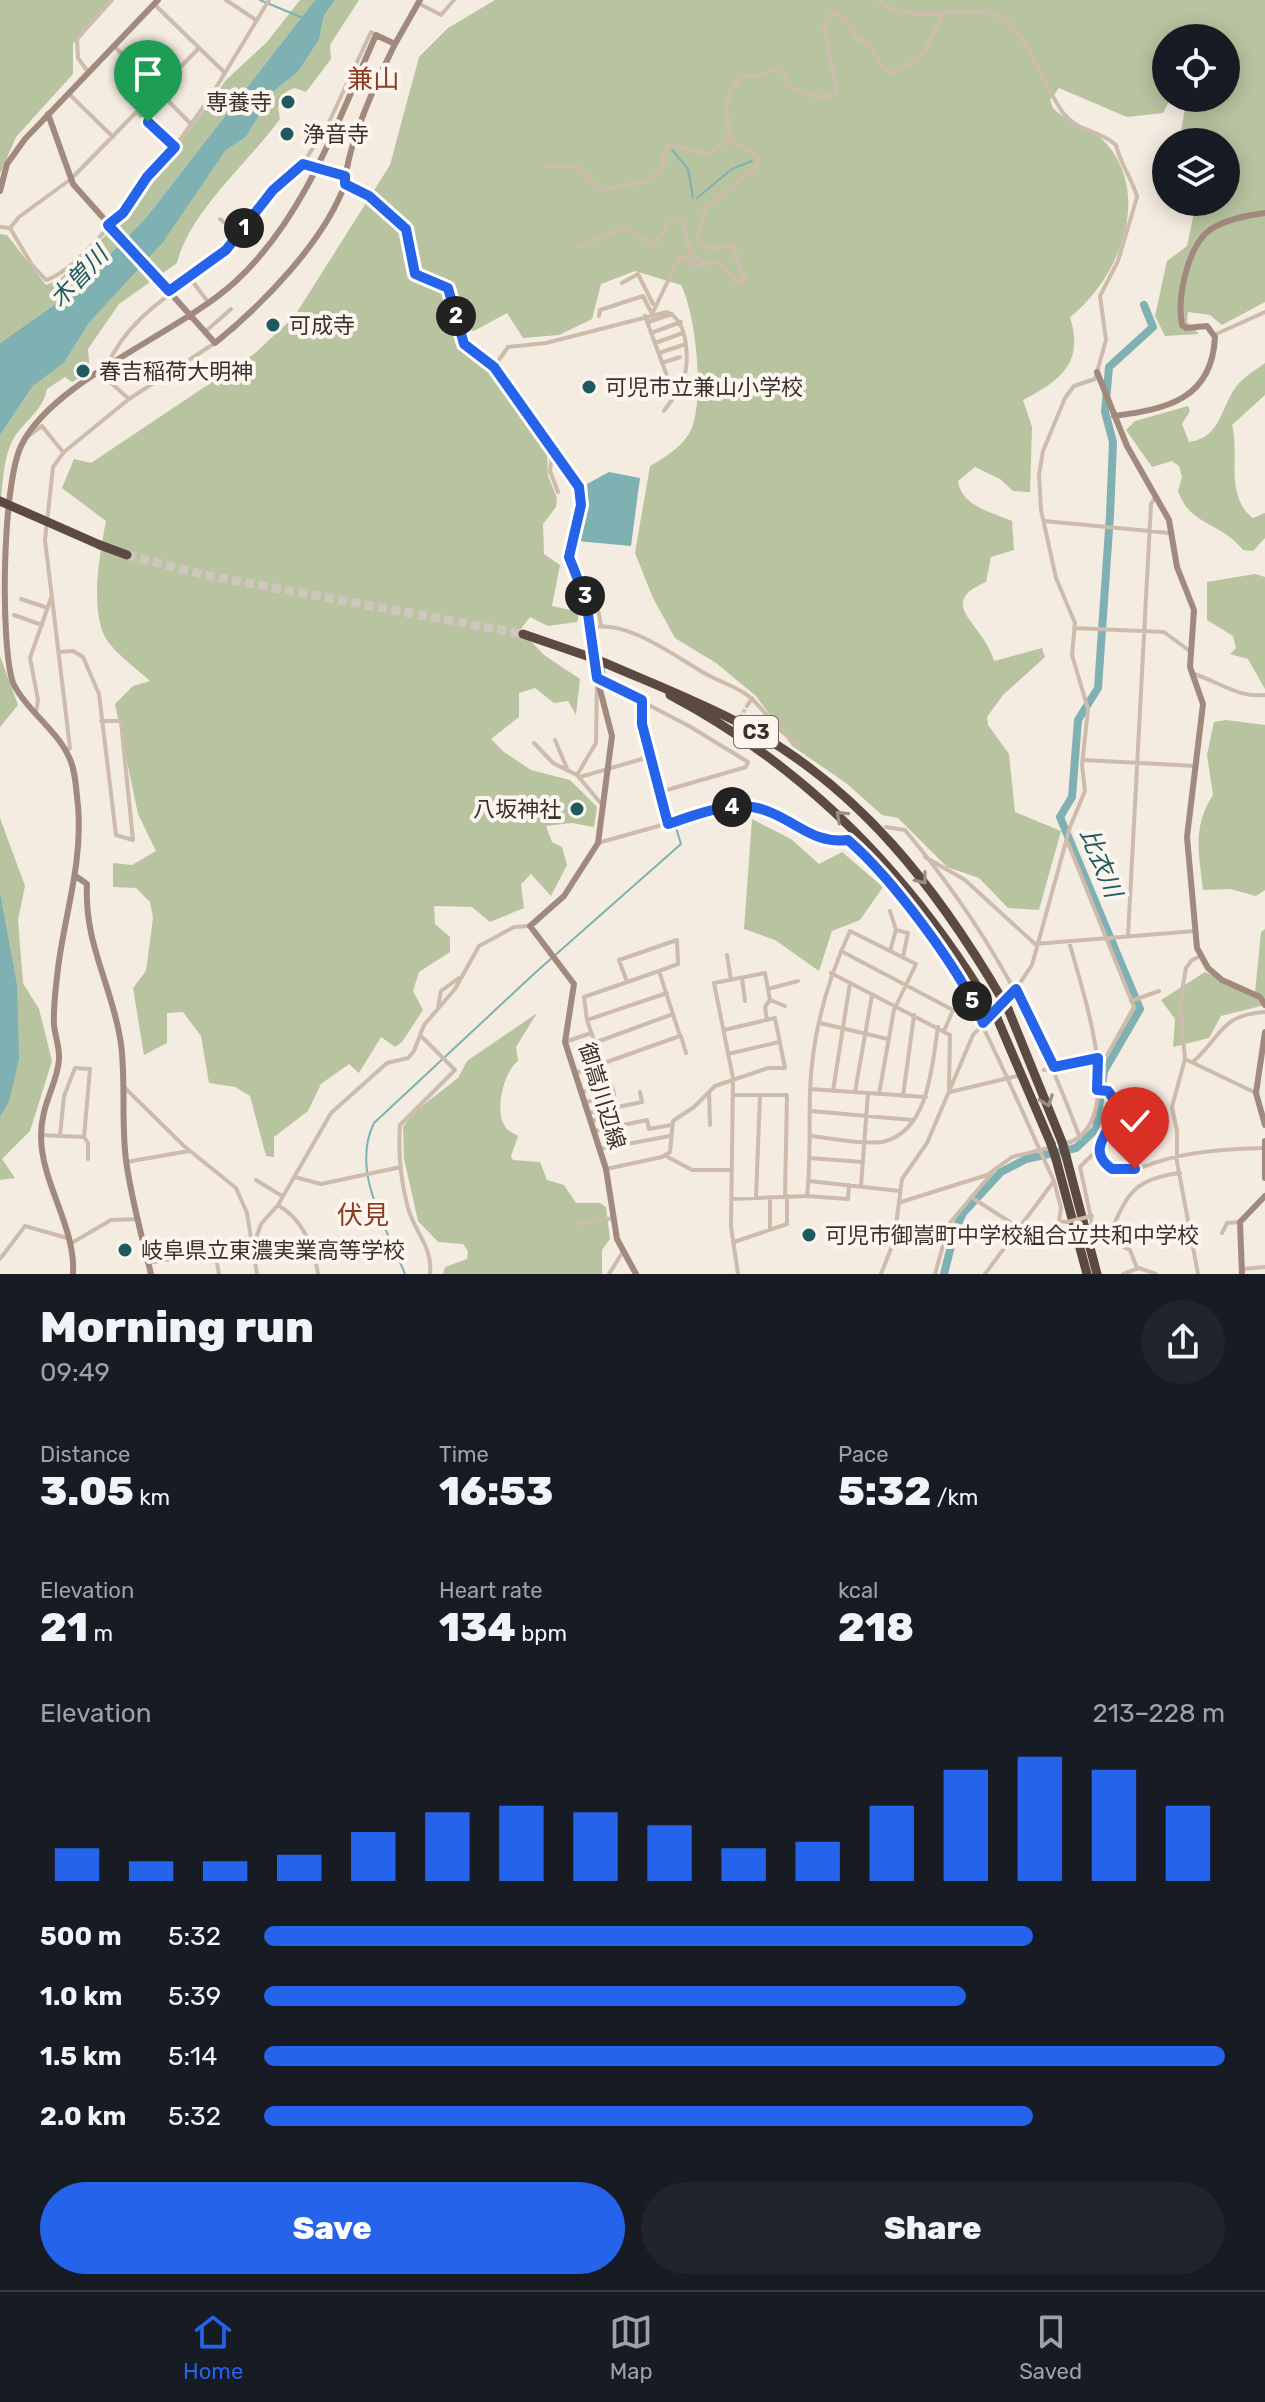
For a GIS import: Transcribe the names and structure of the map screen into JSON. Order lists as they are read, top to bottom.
{
  "streets": {
    "highway": ["C3"],
    "main road": ["御嵩川辺線"]
  },
  "districts": ["兼山", "伏見"],
  "water": ["木曽川", "比衣川"],
  "places": [
    "専養寺",
    "浄音寺",
    "可成寺",
    "春吉稲荷大明神",
    "可児市立兼山小学校",
    "八坂神社",
    "可児市御嵩町中学校組合立共和中学校",
    "岐阜県立東濃実業高等学校"
  ],
  "page": {
    "pins": [
      "1",
      "2",
      "3",
      "4",
      "5"
    ],
    "heading": ["Morning run", "09:49"],
    "stats": [
      ["Distance", "3.05 km"],
      ["Time", "16:53"],
      ["Pace", "5:32 /km"],
      ["Elevation", "21 m"],
      ["Heart rate", "134 bpm"],
      ["kcal", "218"]
    ],
    "chart": ["Elevation", "213–228 m"],
    "list": [
      {
        "name": "500 m",
        "note": "5:32"
      },
      {
        "name": "1.0 km",
        "note": "5:39"
      },
      {
        "name": "1.5 km",
        "note": "5:14"
      },
      {
        "name": "2.0 km",
        "note": "5:32"
      }
    ],
    "buttons": ["Save", "Share"],
    "tabs": ["Home", "Map", "Saved"]
  }
}
